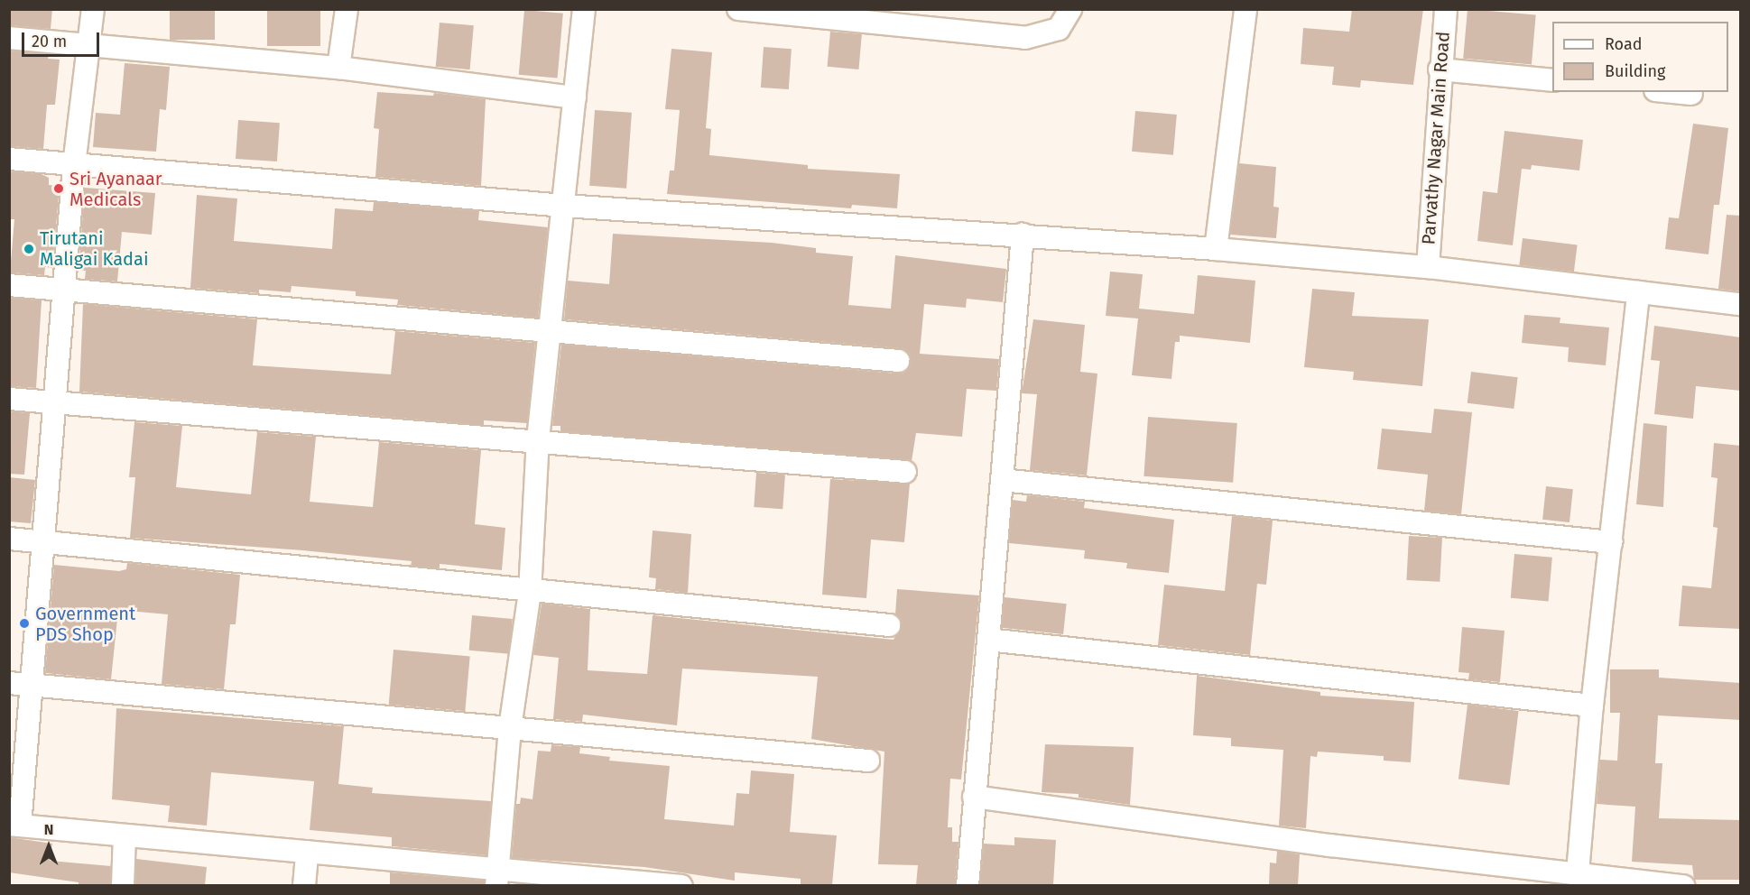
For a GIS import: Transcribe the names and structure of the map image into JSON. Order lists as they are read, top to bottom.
{
  "streets": {
    "street": ["Parvathy Nagar Main Road"]
  },
  "places": ["Sri Ayanaar Medicals", "Tirutani Maligai Kadai", "Government PDS Shop"],
  "legend": ["Road", "Building"],
  "scale_bar": "20 m",
  "north": "top"
}
